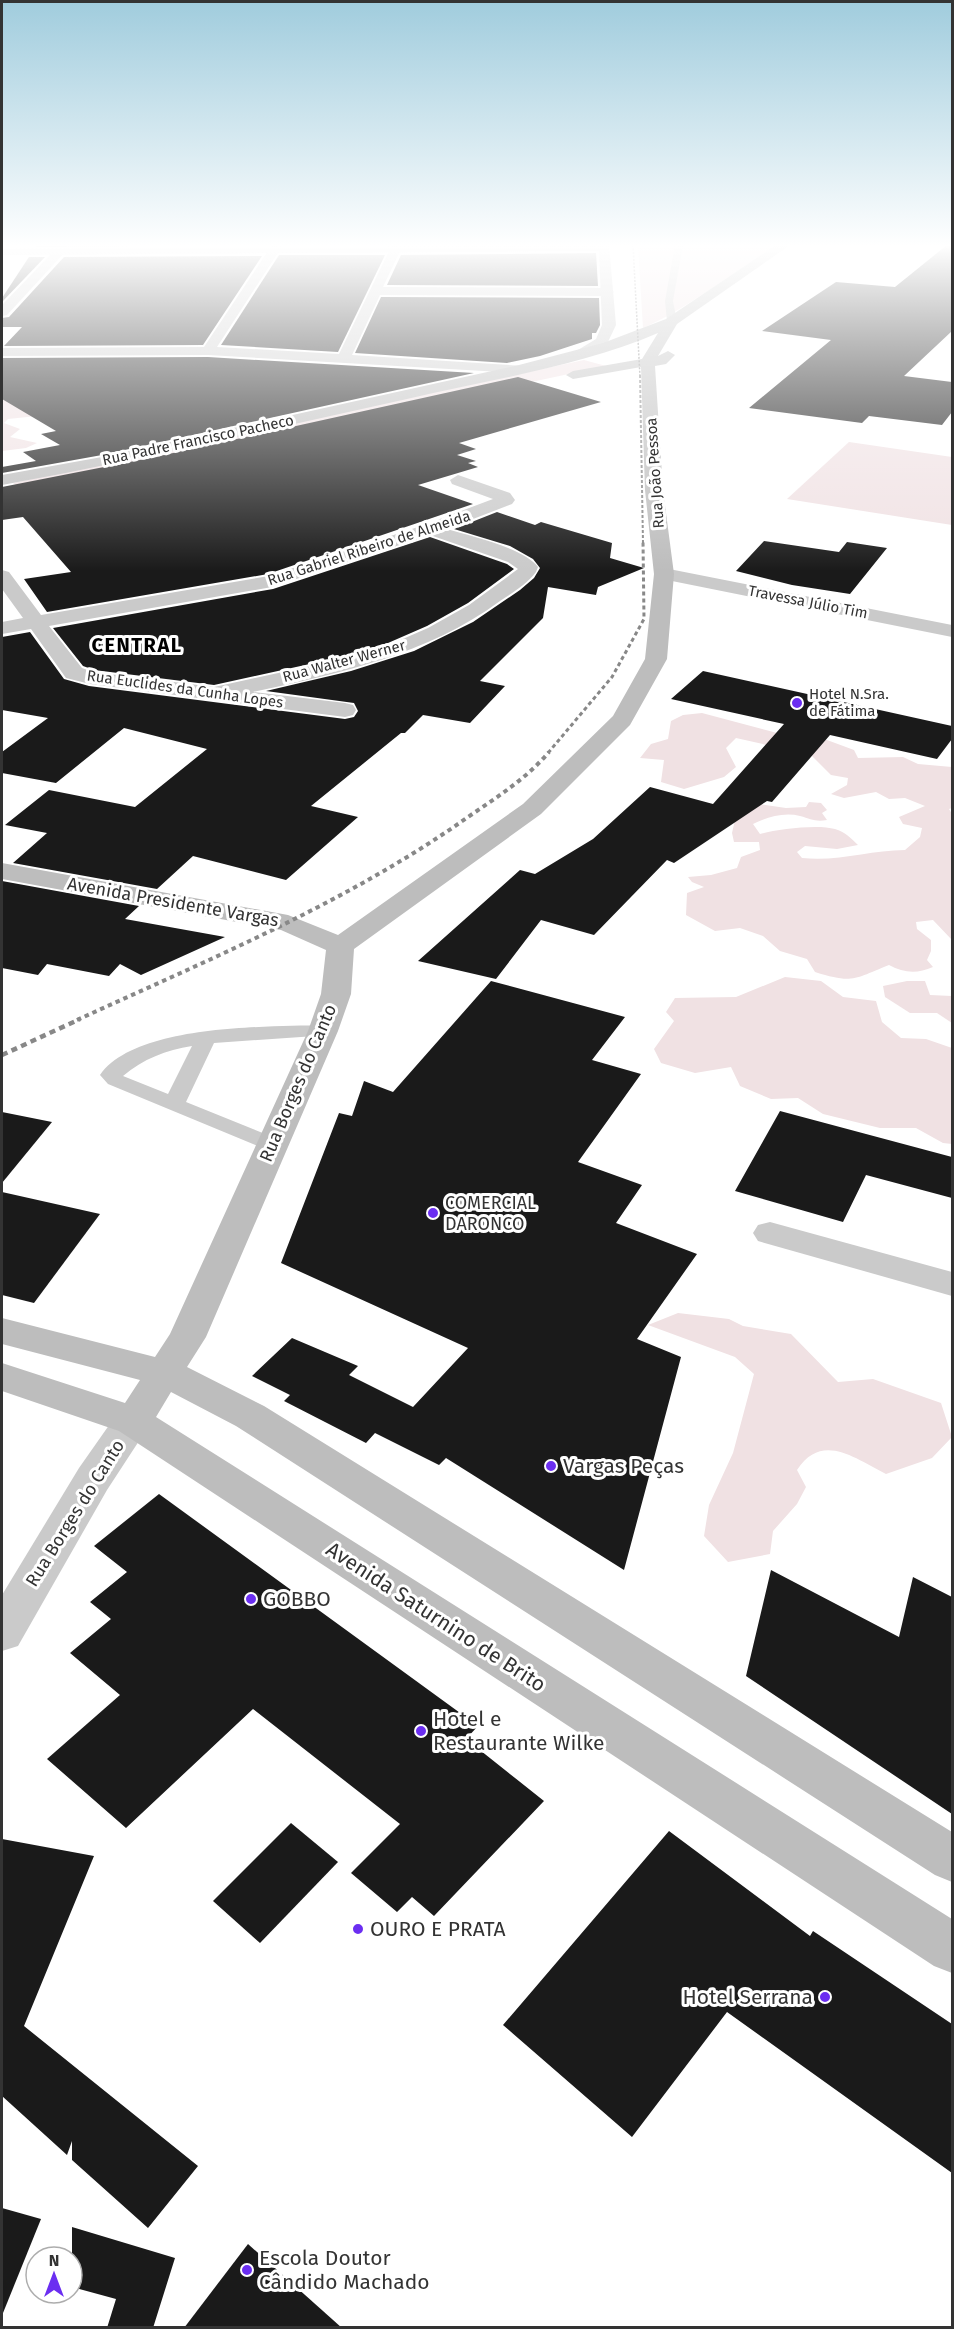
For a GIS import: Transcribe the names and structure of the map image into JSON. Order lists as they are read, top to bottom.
{
  "streets": {
    "main road": [
      "Rua Padre Francisco Pacheco",
      "Rua João Pessoa",
      "Avenida Presidente Vargas",
      "Rua Borges do Canto",
      "Avenida Saturnino de Brito"
    ],
    "street": [
      "Rua Gabriel Ribeiro de Almeida",
      "Travessa Júlio Tim",
      "Rua Walter Werner",
      "Rua Euclides da Cunha Lopes"
    ]
  },
  "crossings": [
    ["Rua João Pessoa", "Travessa Júlio Tim"],
    ["Rua Gabriel Ribeiro de Almeida", "Rua Walter Werner"],
    ["Rua Gabriel Ribeiro de Almeida", "Rua Euclides da Cunha Lopes"],
    ["Rua Walter Werner", "Rua Euclides da Cunha Lopes"],
    ["Avenida Presidente Vargas", "Rua Borges do Canto"],
    ["Rua Borges do Canto", "Avenida Saturnino de Brito"]
  ],
  "districts": ["CENTRAL"],
  "places": [
    "Hotel N.Sra. de Fátima",
    "COMERCIAL DARONCO",
    "Vargas Peças",
    "GOBBO",
    "Hotel e Restaurante Wilke",
    "OURO E PRATA",
    "Hotel Serrana",
    "Escola Doutor Cândido Machado"
  ],
  "north": "top"
}
